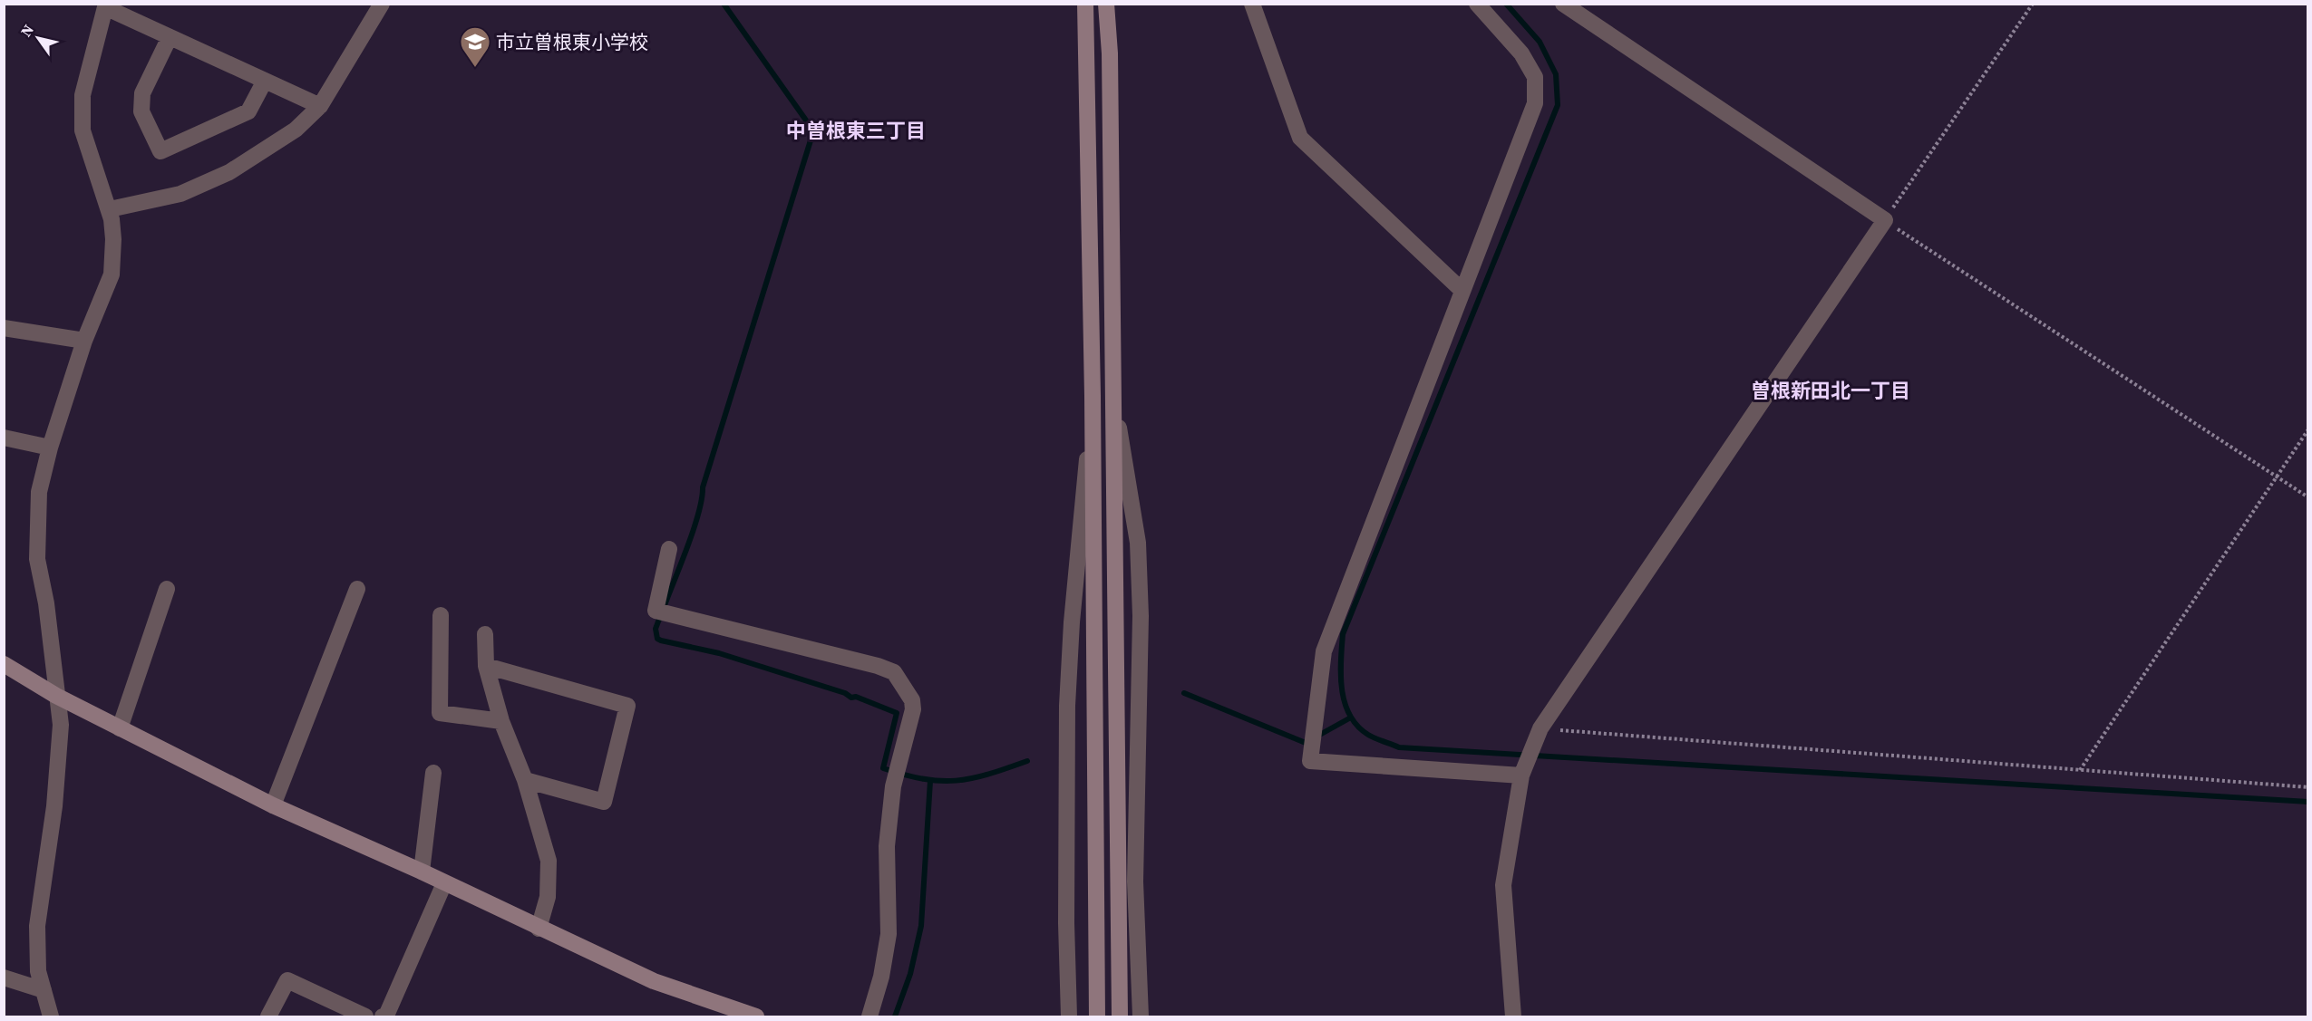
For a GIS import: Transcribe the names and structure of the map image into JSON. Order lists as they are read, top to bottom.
{
  "districts": ["中曽根東三丁目", "曽根新田北一丁目"],
  "places": {
    "school or university": ["市立曽根東小学校"]
  },
  "north": "top left"
}
